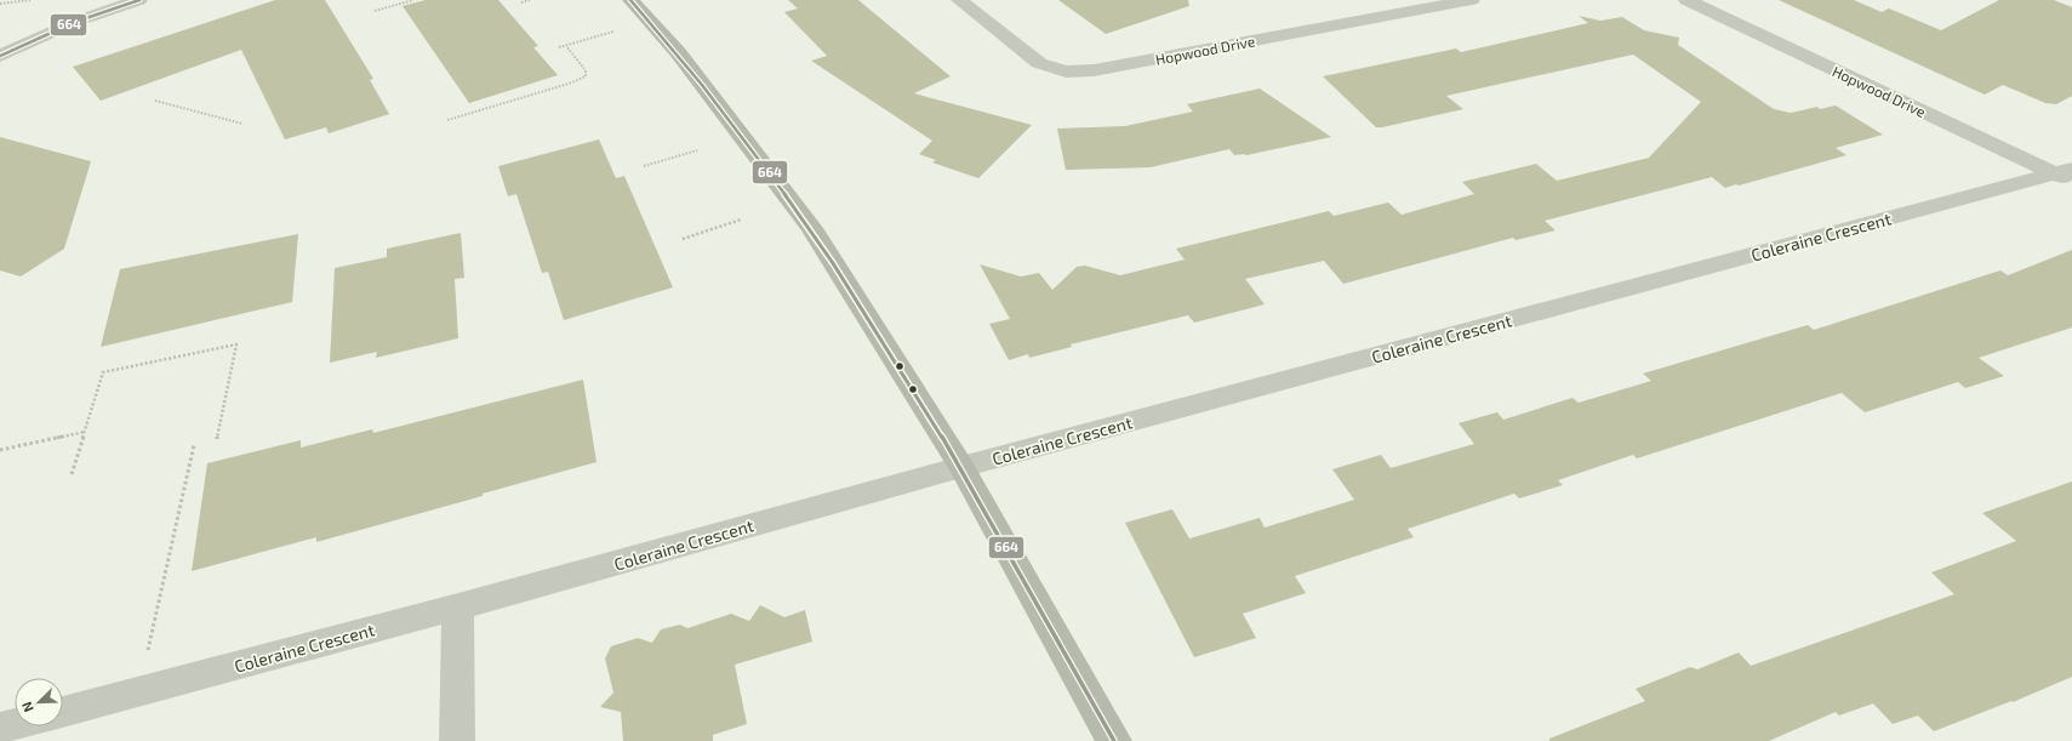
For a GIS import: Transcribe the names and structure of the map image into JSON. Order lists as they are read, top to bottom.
{
  "streets": {
    "street": ["Hopwood Drive", "Coleraine Crescent"]
  },
  "crossings": [
    ["Hopwood Drive", "Coleraine Crescent"]
  ],
  "lines": ["transit line 664"],
  "north": "bottom left"
}
